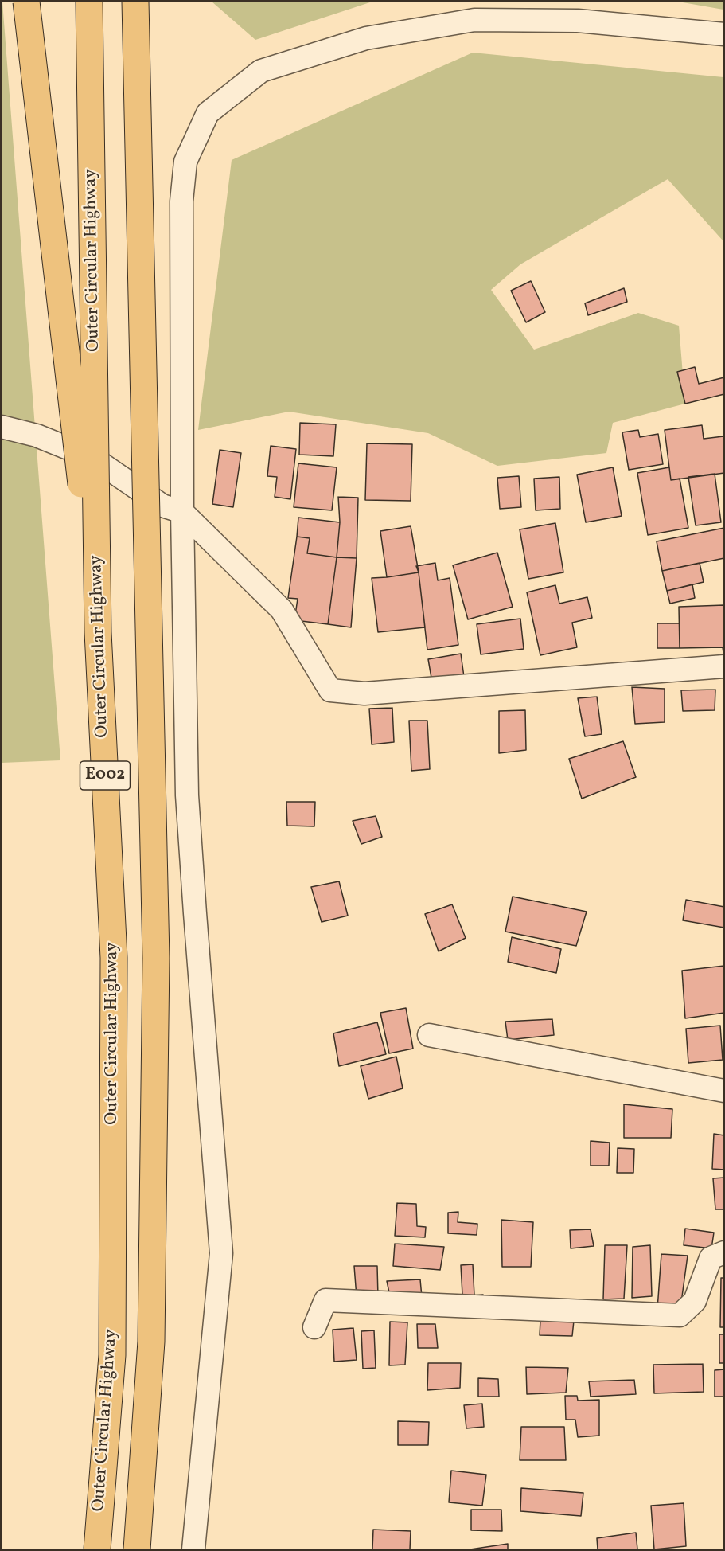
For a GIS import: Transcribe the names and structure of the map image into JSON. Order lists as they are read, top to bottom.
{
  "streets": {
    "highway": ["Outer Circular Highway", "E002"]
  }
}
